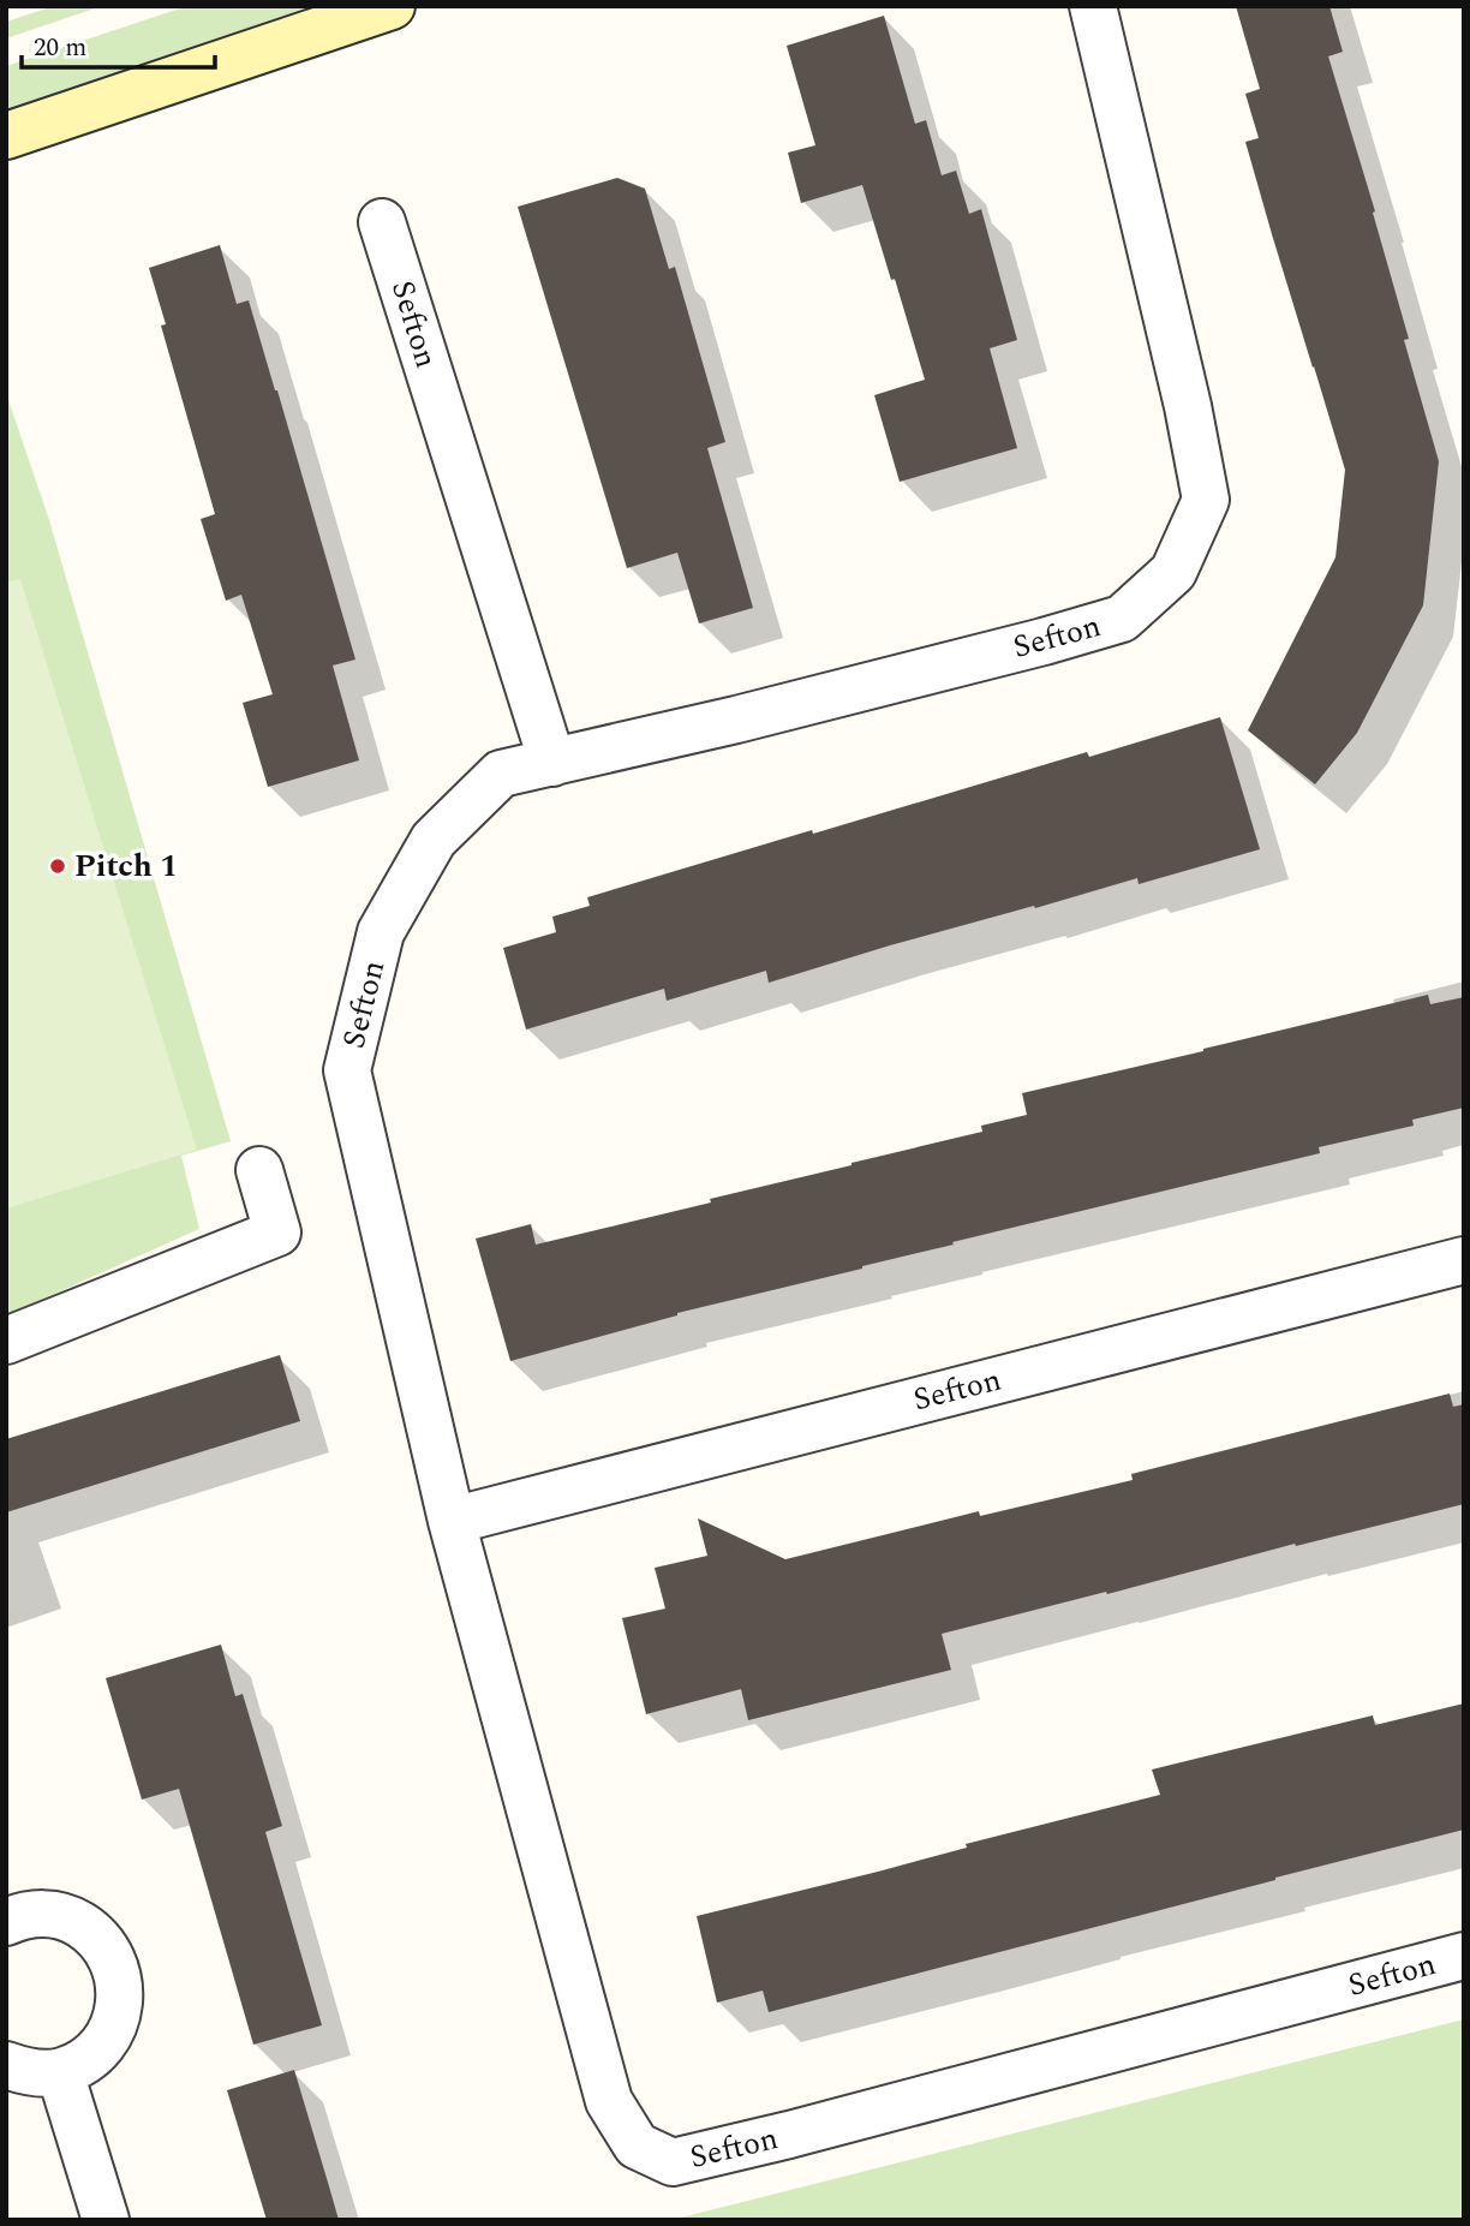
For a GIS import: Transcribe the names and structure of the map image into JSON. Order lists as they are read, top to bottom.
{
  "streets": {
    "street": ["Sefton"]
  },
  "places": ["Pitch 1"],
  "scale_bar": "20 m"
}
